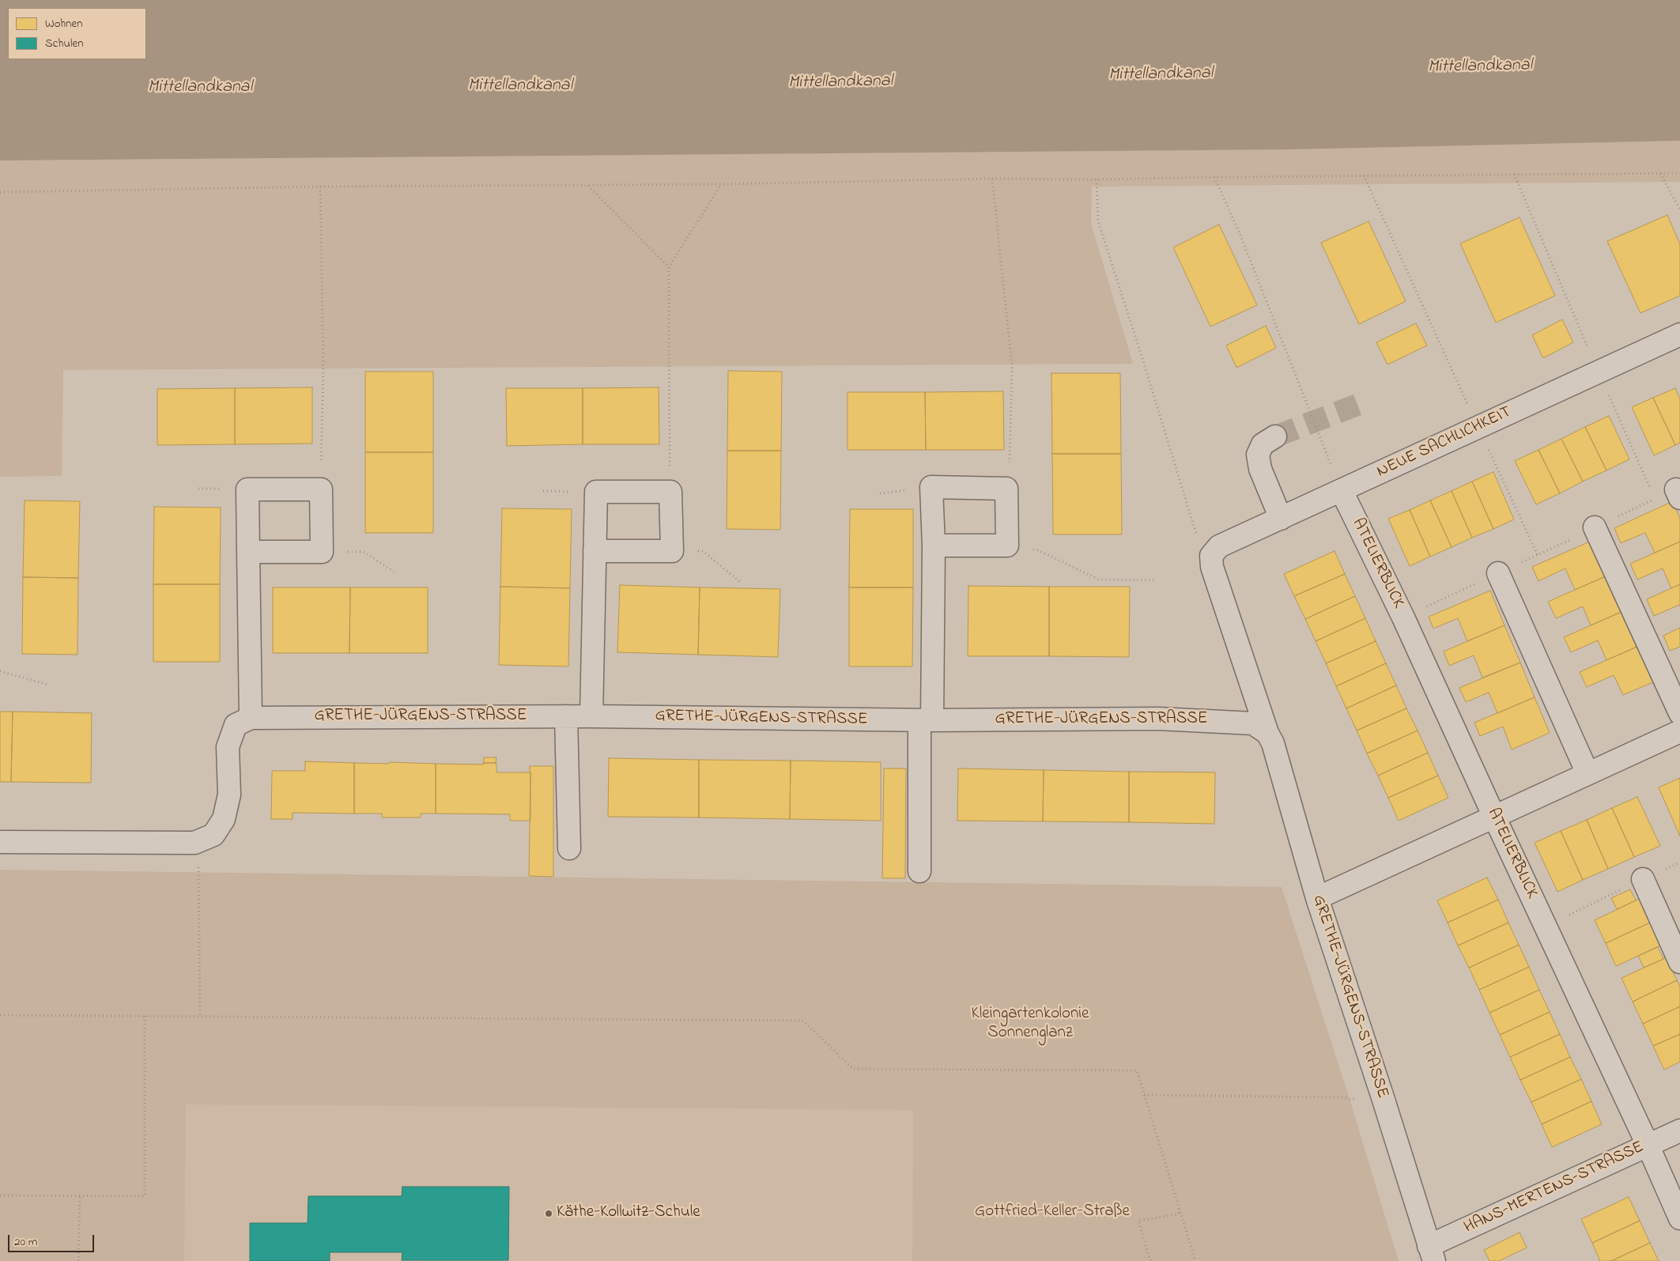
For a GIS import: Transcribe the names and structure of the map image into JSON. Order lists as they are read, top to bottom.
{
  "streets": {
    "street": [
      "NEUE SACHLICHKEIT",
      "ATELIERBLICK",
      "GRETHE-JÜRGENS-STRASSE",
      "HANS-MERTENS-STRASSE"
    ]
  },
  "crossings": [
    ["NEUE SACHLICHKEIT", "ATELIERBLICK"],
    ["NEUE SACHLICHKEIT", "GRETHE-JÜRGENS-STRASSE"],
    ["ATELIERBLICK", "HANS-MERTENS-STRASSE"],
    ["GRETHE-JÜRGENS-STRASSE", "HANS-MERTENS-STRASSE"]
  ],
  "water": ["Mittellandkanal"],
  "parks": ["Kleingartenkolonie Sonnenglanz", "Gottfried-Keller-Straße"],
  "places": ["Käthe-Kollwitz-Schule"],
  "legend": ["Wohnen", "Schulen"],
  "scale_bar": "20 m"
}
